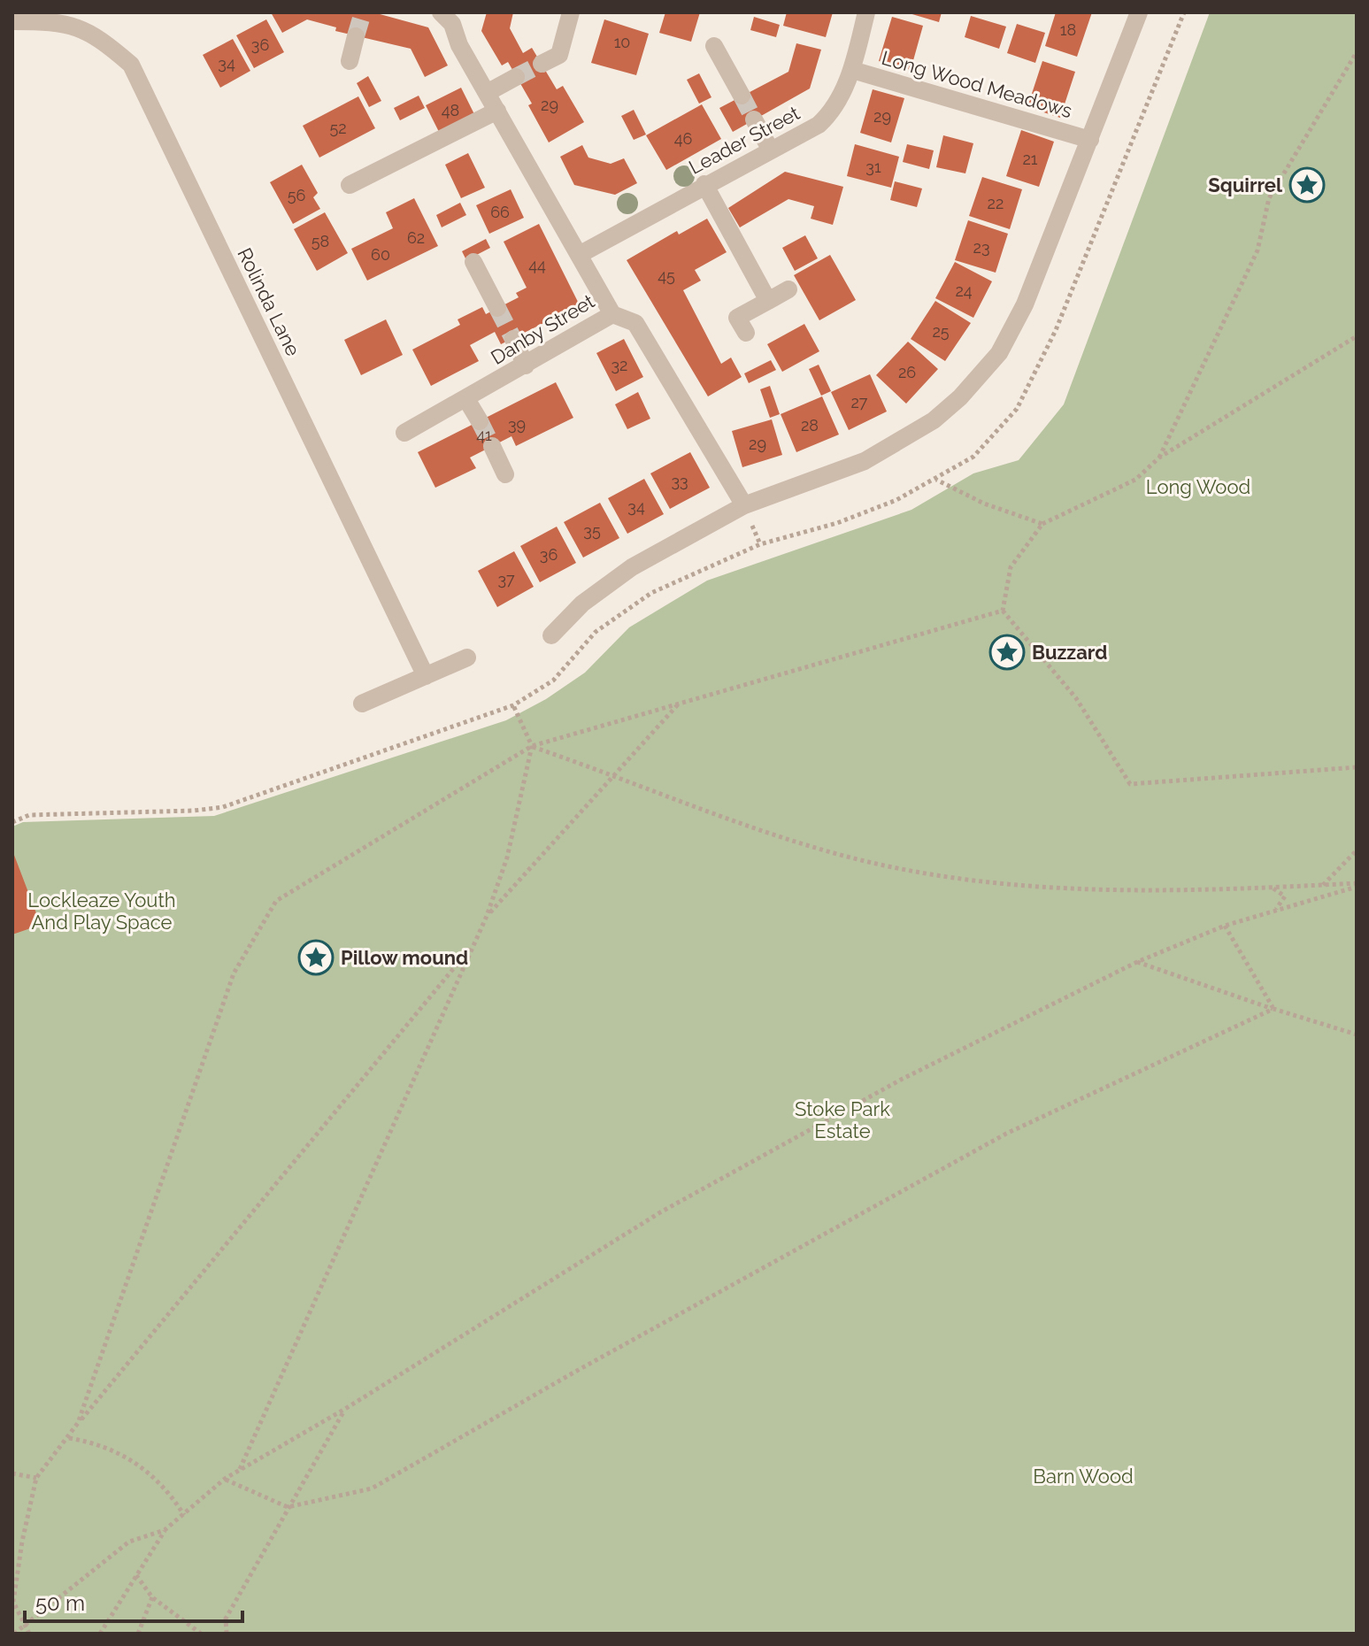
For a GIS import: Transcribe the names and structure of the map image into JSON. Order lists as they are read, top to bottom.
{
  "streets": {
    "street": [
      "Long Wood Meadows",
      "Leader Street",
      "Rolinda Lane",
      "Danby Street"
    ]
  },
  "crossings": [
    ["Long Wood Meadows", "Leader Street"],
    ["Leader Street", "Danby Street"]
  ],
  "parks": [
    "Long Wood",
    "Lockleaze Youth And Play Space",
    "Stoke Park Estate",
    "Barn Wood"
  ],
  "places": {
    "place": ["Squirrel", "Buzzard", "Pillow mound"]
  },
  "house_numbers": [
    "18",
    "10",
    "36",
    "34",
    "29",
    "48",
    "29",
    "52",
    "46",
    "21",
    "31",
    "56",
    "22",
    "66",
    "62",
    "58",
    "23",
    "60",
    "44",
    "45",
    "24",
    "25",
    "32",
    "26",
    "27",
    "39",
    "28",
    "41",
    "29",
    "33",
    "34",
    "35",
    "36",
    "37"
  ],
  "scale_bar": "50 m"
}
